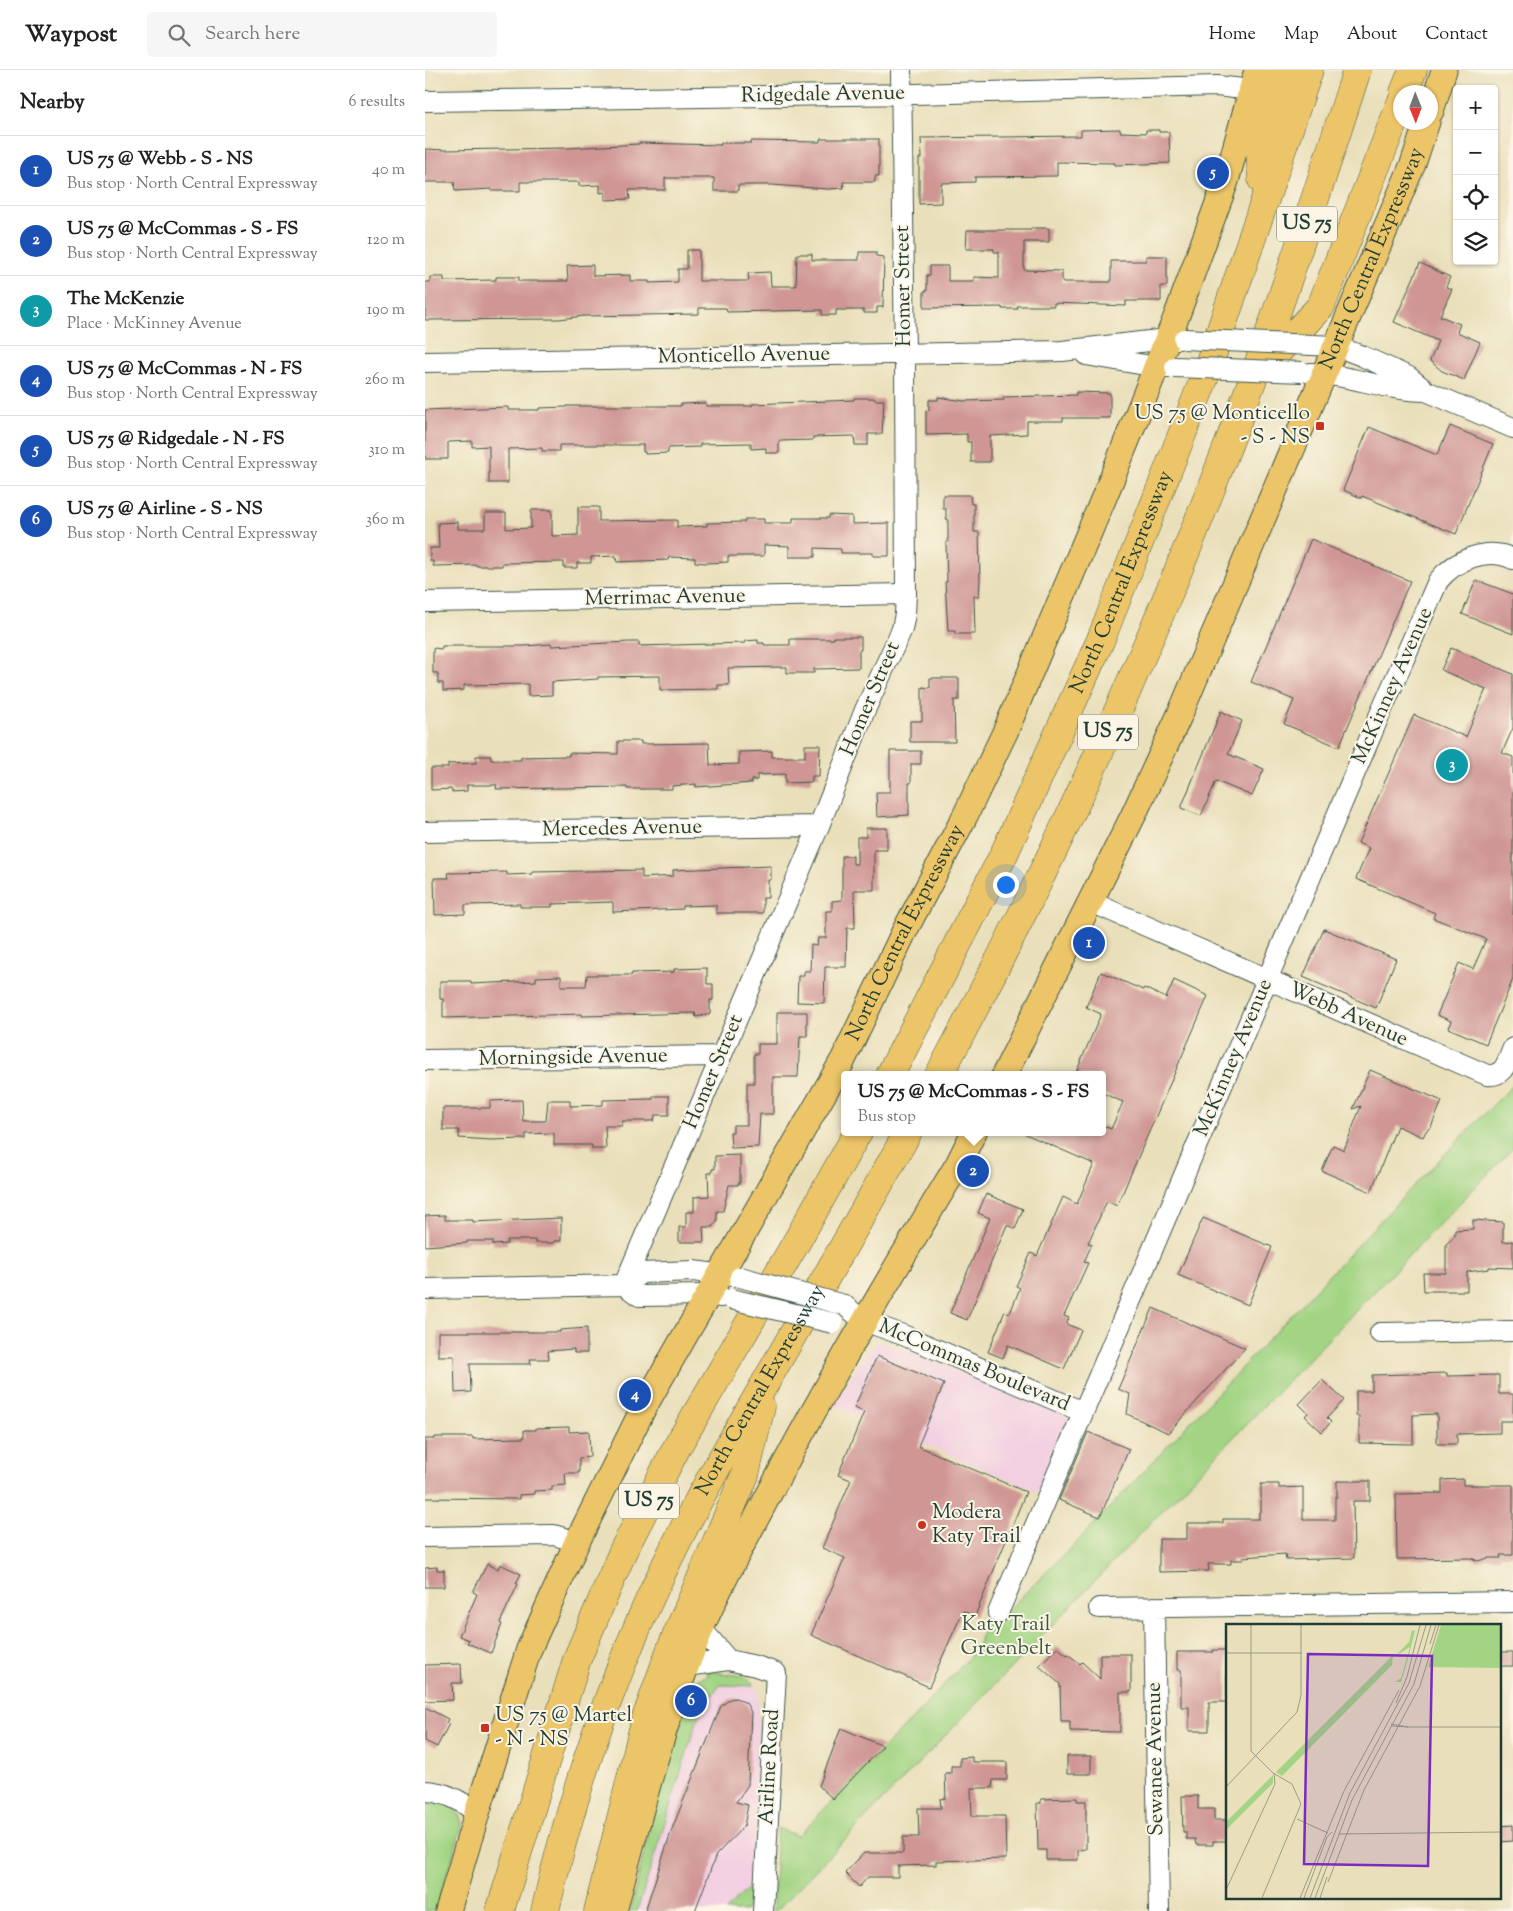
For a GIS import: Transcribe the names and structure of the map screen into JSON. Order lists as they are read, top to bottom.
{
  "streets": {
    "highway": ["US 75", "North Central Expressway"],
    "street": [
      "Ridgedale Avenue",
      "Homer Street",
      "Monticello Avenue",
      "Merrimac Avenue",
      "McKinney Avenue",
      "Mercedes Avenue",
      "Webb Avenue",
      "Morningside Avenue",
      "McCommas Boulevard",
      "Sewanee Avenue",
      "Airline Road"
    ]
  },
  "crossings": [
    ["Ridgedale Avenue", "North Central Expressway"],
    ["Ridgedale Avenue", "Homer Street"],
    ["North Central Expressway", "Monticello Avenue"],
    ["North Central Expressway", "Webb Avenue"],
    ["North Central Expressway", "McCommas Boulevard"],
    ["Homer Street", "Monticello Avenue"],
    ["Homer Street", "Merrimac Avenue"],
    ["Homer Street", "Mercedes Avenue"],
    ["Homer Street", "Morningside Avenue"],
    ["Homer Street", "McCommas Boulevard"],
    ["McKinney Avenue", "Webb Avenue"],
    ["McKinney Avenue", "McCommas Boulevard"]
  ],
  "parks": ["Katy Trail Greenbelt"],
  "places": {
    "transit": ["US 75 @ Monticello - S - NS", "US 75 @ Martel - N - NS"],
    "other": ["Modera Katy Trail"]
  },
  "north": "bottom",
  "page": {
    "header": "Waypost",
    "search": "Search here",
    "nav": [
      "Home",
      "Map",
      "About",
      "Contact"
    ],
    "heading": ["Nearby", "6 results"],
    "map_buttons": ["+", "−"],
    "list": [
      {
        "mark": "1",
        "name": "US 75 @ Webb - S - NS",
        "note": "Bus stop · North Central Expressway",
        "value": "40 m"
      },
      {
        "mark": "2",
        "name": "US 75 @ McCommas - S - FS",
        "note": "Bus stop · North Central Expressway",
        "value": "120 m"
      },
      {
        "mark": "3",
        "name": "The McKenzie",
        "note": "Place · McKinney Avenue",
        "value": "190 m"
      },
      {
        "mark": "4",
        "name": "US 75 @ McCommas - N - FS",
        "note": "Bus stop · North Central Expressway",
        "value": "260 m"
      },
      {
        "mark": "5",
        "name": "US 75 @ Ridgedale - N - FS",
        "note": "Bus stop · North Central Expressway",
        "value": "310 m"
      },
      {
        "mark": "6",
        "name": "US 75 @ Airline - S - NS",
        "note": "Bus stop · North Central Expressway",
        "value": "360 m"
      }
    ],
    "pins": [
      "5",
      "3",
      "1",
      "2",
      "4",
      "6"
    ],
    "popup": ["US 75 @ McCommas - S - FS", "Bus stop"]
  }
}
